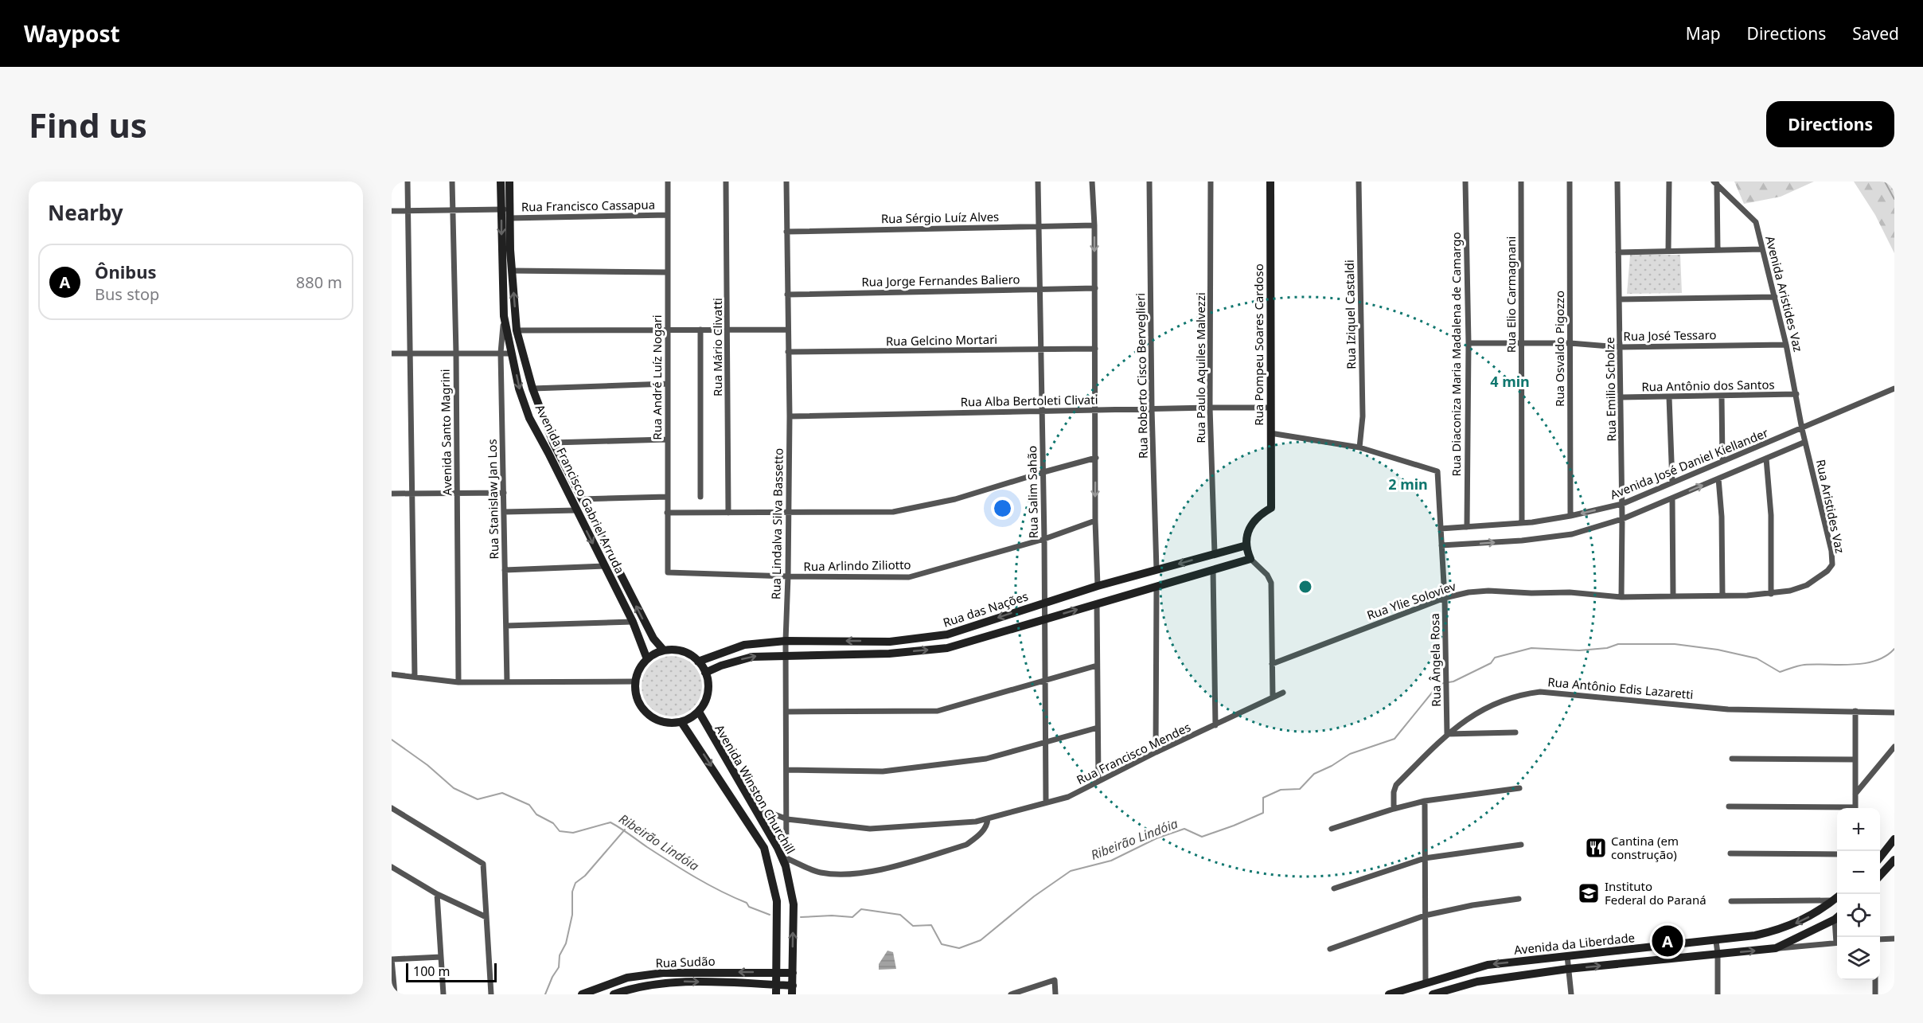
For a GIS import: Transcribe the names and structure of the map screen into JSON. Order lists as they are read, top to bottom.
{
  "streets": {
    "street": [
      "Rua Francisco Cassapua",
      "Rua Sérgio Luíz Alves",
      "Rua Jorge Fernandes Baliero",
      "Avenida Aristides Vaz",
      "Rua Elio Carmagnani",
      "Rua Iziquel Castaldi",
      "Rua José Tessaro",
      "Rua Gelcino Mortari",
      "Rua Pompeu Soares Cardoso",
      "Rua Mário Clivatti",
      "Rua Osvaldo Pigozzo",
      "Rua Diaconiza Maria Madalena de Camargo",
      "Rua Paulo Aquiles Malvezzi",
      "Rua Roberto Cisco Berveglieri",
      "Rua André Luíz Nogari",
      "Rua Antônio dos Santos",
      "Rua Emilio Scholze",
      "Rua Alba Bertoleti Clivati",
      "Avenida Santo Magrini",
      "Avenida José Daniel Kiellander",
      "Avenida Francisco Gabriel Arruda",
      "Rua Salim Sahão",
      "Rua Stanislaw Jan Los",
      "Rua Aristides Vaz",
      "Rua Lindalva Silva Bassetto",
      "Rua Arlindo Ziliotto",
      "Rua Ylie Soloviev",
      "Rua das Nações",
      "Rua Ângela Rosa",
      "Rua Antônio Edis Lazaretti",
      "Rua Francisco Mendes",
      "Avenida Winston Churchill",
      "Avenida da Liberdade",
      "Rua Sudão"
    ]
  },
  "crossings": [
    ["Rua Francisco Cassapua", "Rua André Luíz Nogari"],
    ["Rua Francisco Cassapua", "Avenida Santo Magrini"],
    ["Rua Francisco Cassapua", "Avenida Francisco Gabriel Arruda"],
    ["Rua Sérgio Luíz Alves", "Rua Salim Sahão"],
    ["Rua Sérgio Luíz Alves", "Rua Lindalva Silva Bassetto"],
    ["Rua Jorge Fernandes Baliero", "Rua Salim Sahão"],
    ["Rua Jorge Fernandes Baliero", "Rua Lindalva Silva Bassetto"],
    ["Avenida Aristides Vaz", "Rua José Tessaro"],
    ["Avenida Aristides Vaz", "Rua Antônio dos Santos"],
    ["Avenida Aristides Vaz", "Avenida José Daniel Kiellander"],
    ["Avenida Aristides Vaz", "Rua Aristides Vaz"],
    ["Rua Elio Carmagnani", "Rua José Tessaro"],
    ["Rua Elio Carmagnani", "Avenida José Daniel Kiellander"],
    ["Rua Iziquel Castaldi", "Rua Ângela Rosa"],
    ["Rua José Tessaro", "Rua Osvaldo Pigozzo"],
    ["Rua José Tessaro", "Rua Diaconiza Maria Madalena de Camargo"],
    ["Rua José Tessaro", "Rua Emilio Scholze"],
    ["Rua Gelcino Mortari", "Rua Salim Sahão"],
    ["Rua Gelcino Mortari", "Rua Lindalva Silva Bassetto"],
    ["Rua Pompeu Soares Cardoso", "Rua Alba Bertoleti Clivati"],
    ["Rua Pompeu Soares Cardoso", "Rua das Nações"],
    ["Rua Osvaldo Pigozzo", "Avenida José Daniel Kiellander"],
    ["Rua Diaconiza Maria Madalena de Camargo", "Avenida José Daniel Kiellander"],
    ["Rua Paulo Aquiles Malvezzi", "Rua Alba Bertoleti Clivati"],
    ["Rua Paulo Aquiles Malvezzi", "Rua das Nações"],
    ["Rua Roberto Cisco Berveglieri", "Rua Alba Bertoleti Clivati"],
    ["Rua Roberto Cisco Berveglieri", "Rua das Nações"],
    ["Rua André Luíz Nogari", "Rua Arlindo Ziliotto"],
    ["Rua Antônio dos Santos", "Rua Emilio Scholze"],
    ["Rua Emilio Scholze", "Avenida José Daniel Kiellander"],
    ["Rua Emilio Scholze", "Rua Ylie Soloviev"],
    ["Rua Alba Bertoleti Clivati", "Rua Salim Sahão"],
    ["Rua Alba Bertoleti Clivati", "Rua Lindalva Silva Bassetto"],
    ["Avenida José Daniel Kiellander", "Rua Aristides Vaz"],
    ["Avenida José Daniel Kiellander", "Rua Ângela Rosa"],
    ["Avenida Francisco Gabriel Arruda", "Rua Stanislaw Jan Los"],
    ["Avenida Francisco Gabriel Arruda", "Rua das Nações"],
    ["Avenida Francisco Gabriel Arruda", "Avenida Winston Churchill"],
    ["Rua Salim Sahão", "Rua Arlindo Ziliotto"],
    ["Rua Salim Sahão", "Rua das Nações"],
    ["Rua Salim Sahão", "Rua Francisco Mendes"],
    ["Rua Aristides Vaz", "Rua Ylie Soloviev"],
    ["Rua Lindalva Silva Bassetto", "Rua Arlindo Ziliotto"],
    ["Rua Lindalva Silva Bassetto", "Rua das Nações"],
    ["Rua Lindalva Silva Bassetto", "Rua Francisco Mendes"],
    ["Rua Lindalva Silva Bassetto", "Avenida Winston Churchill"],
    ["Rua Ylie Soloviev", "Rua Ângela Rosa"],
    ["Rua das Nações", "Avenida Winston Churchill"],
    ["Rua Ângela Rosa", "Rua Antônio Edis Lazaretti"],
    ["Rua Francisco Mendes", "Avenida Winston Churchill"],
    ["Avenida Winston Churchill", "Rua Sudão"]
  ],
  "water": ["Ribeirão Lindóia"],
  "places": {
    "restaurant": ["Cantina (em construção)"],
    "school or university": ["Instituto Federal do Paraná"]
  },
  "scale_bar": "100 m",
  "page": {
    "header": "Waypost",
    "nav": ["Map", "Directions", "Saved"],
    "buttons": "Directions",
    "title": "Find us",
    "heading": "Nearby",
    "list": [
      {
        "mark": "A",
        "name": "Ônibus",
        "note": "Bus stop",
        "value": "880 m"
      }
    ],
    "map_buttons": ["+", "−"],
    "pins": "A",
    "scale": "100 m"
  },
  "rings": ["4 min", "2 min"]
}
